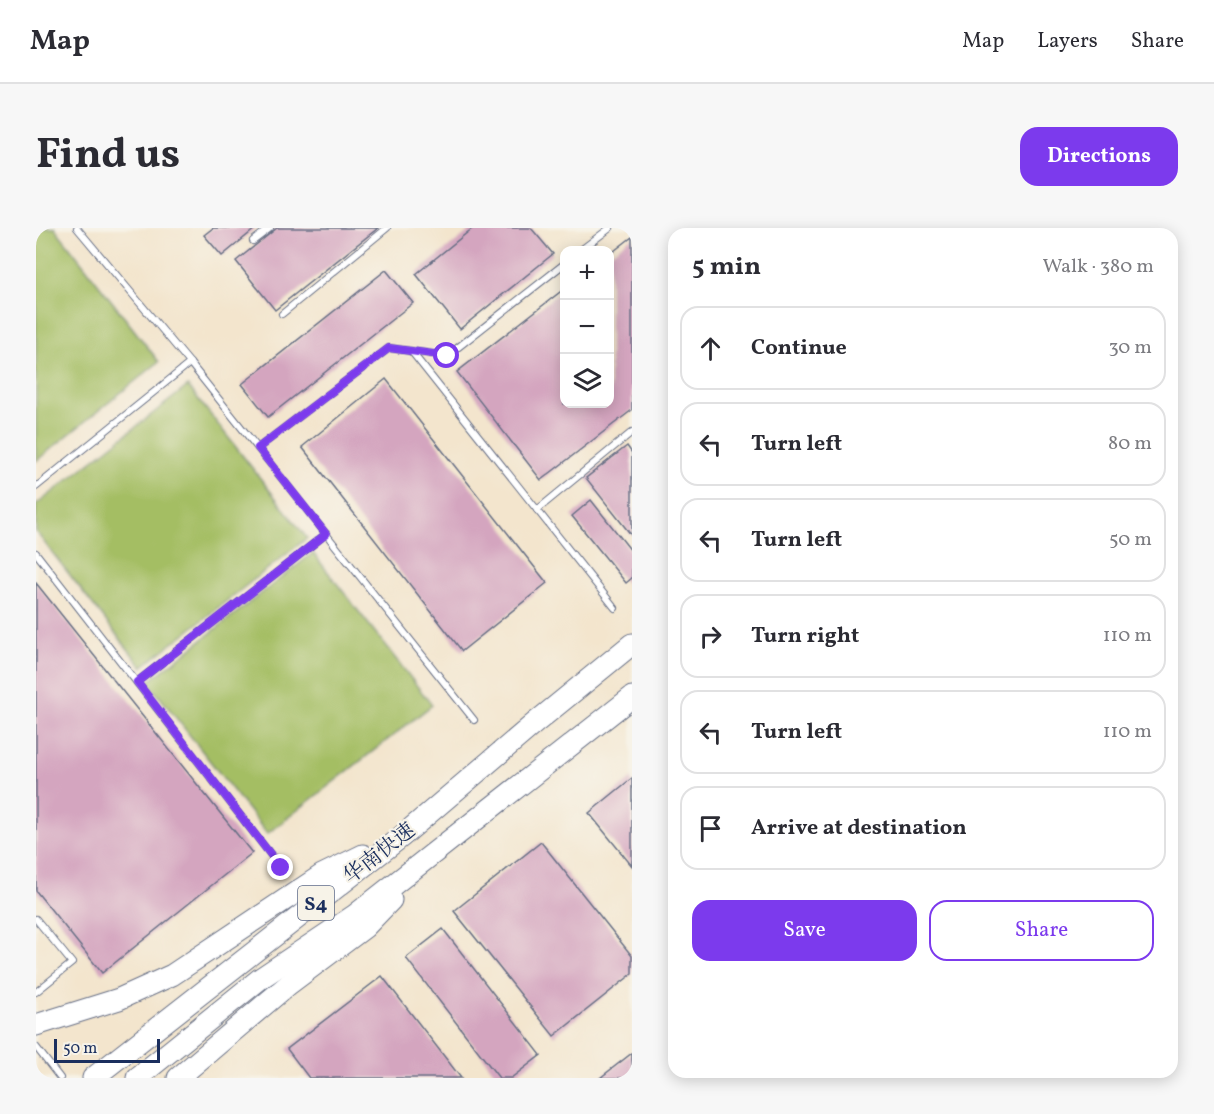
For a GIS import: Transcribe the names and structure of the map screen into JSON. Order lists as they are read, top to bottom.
{
  "streets": {
    "highway": ["华南快速", "S4"]
  },
  "scale_bar": "50 m",
  "page": {
    "header": "Map",
    "nav": ["Map", "Layers", "Share"],
    "title": "Find us",
    "buttons": [
      "Directions",
      ["Save", "Share"]
    ],
    "heading": ["5 min", "Walk · 380 m"],
    "map_buttons": ["+", "−"],
    "list": [
      ["Continue", "30 m"],
      ["Turn left", "80 m"],
      ["Turn left", "50 m"],
      ["Turn right", "110 m"],
      ["Turn left", "110 m"],
      "Arrive at destination"
    ],
    "scale": "50 m"
  }
}
